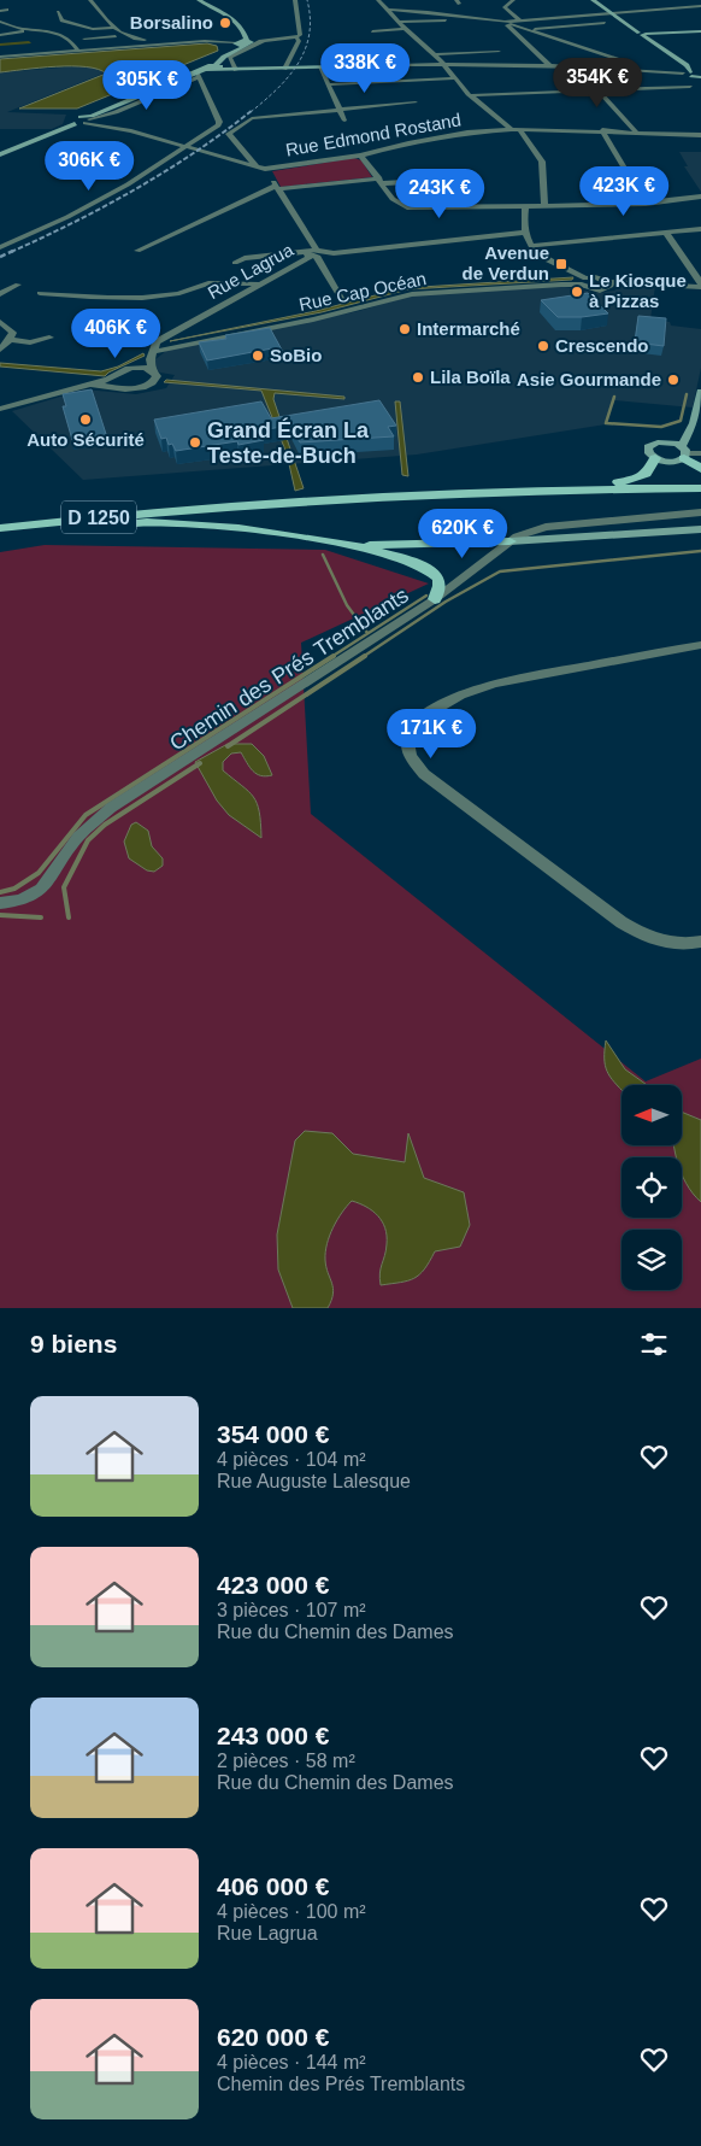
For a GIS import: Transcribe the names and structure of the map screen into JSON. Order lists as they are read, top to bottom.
{
  "streets": {
    "main road": ["D 1250"],
    "street": [
      "Rue Edmond Rostand",
      "Rue Lagrua",
      "Rue Cap Océan",
      "Chemin des Prés Tremblants"
    ]
  },
  "crossings": [
    ["Rue Lagrua", "Rue Cap Océan"]
  ],
  "places": {
    "other": [
      "Borsalino",
      "Le Kiosque à Pizzas",
      "Intermarché",
      "Crescendo",
      "SoBio",
      "Lila Boïla",
      "Asie Gourmande",
      "Auto Sécurité",
      "Grand Écran La Teste-de-Buch"
    ],
    "transit": ["Avenue de Verdun"]
  },
  "north": "left",
  "page": {
    "price": [
      "338K €",
      "354K €",
      "305K €",
      "306K €",
      "423K €",
      "243K €",
      "406K €",
      "620K €",
      "171K €"
    ],
    "heading": "9 biens",
    "list": [
      {
        "name": "354 000 €",
        "note": "4 pièces · 104 m² · Rue Auguste Lalesque"
      },
      {
        "name": "423 000 €",
        "note": "3 pièces · 107 m² · Rue du Chemin des Dames"
      },
      {
        "name": "243 000 €",
        "note": "2 pièces · 58 m² · Rue du Chemin des Dames"
      },
      {
        "name": "406 000 €",
        "note": "4 pièces · 100 m² · Rue Lagrua"
      },
      {
        "name": "620 000 €",
        "note": "4 pièces · 144 m² · Chemin des Prés Tremblants"
      }
    ]
  }
}
